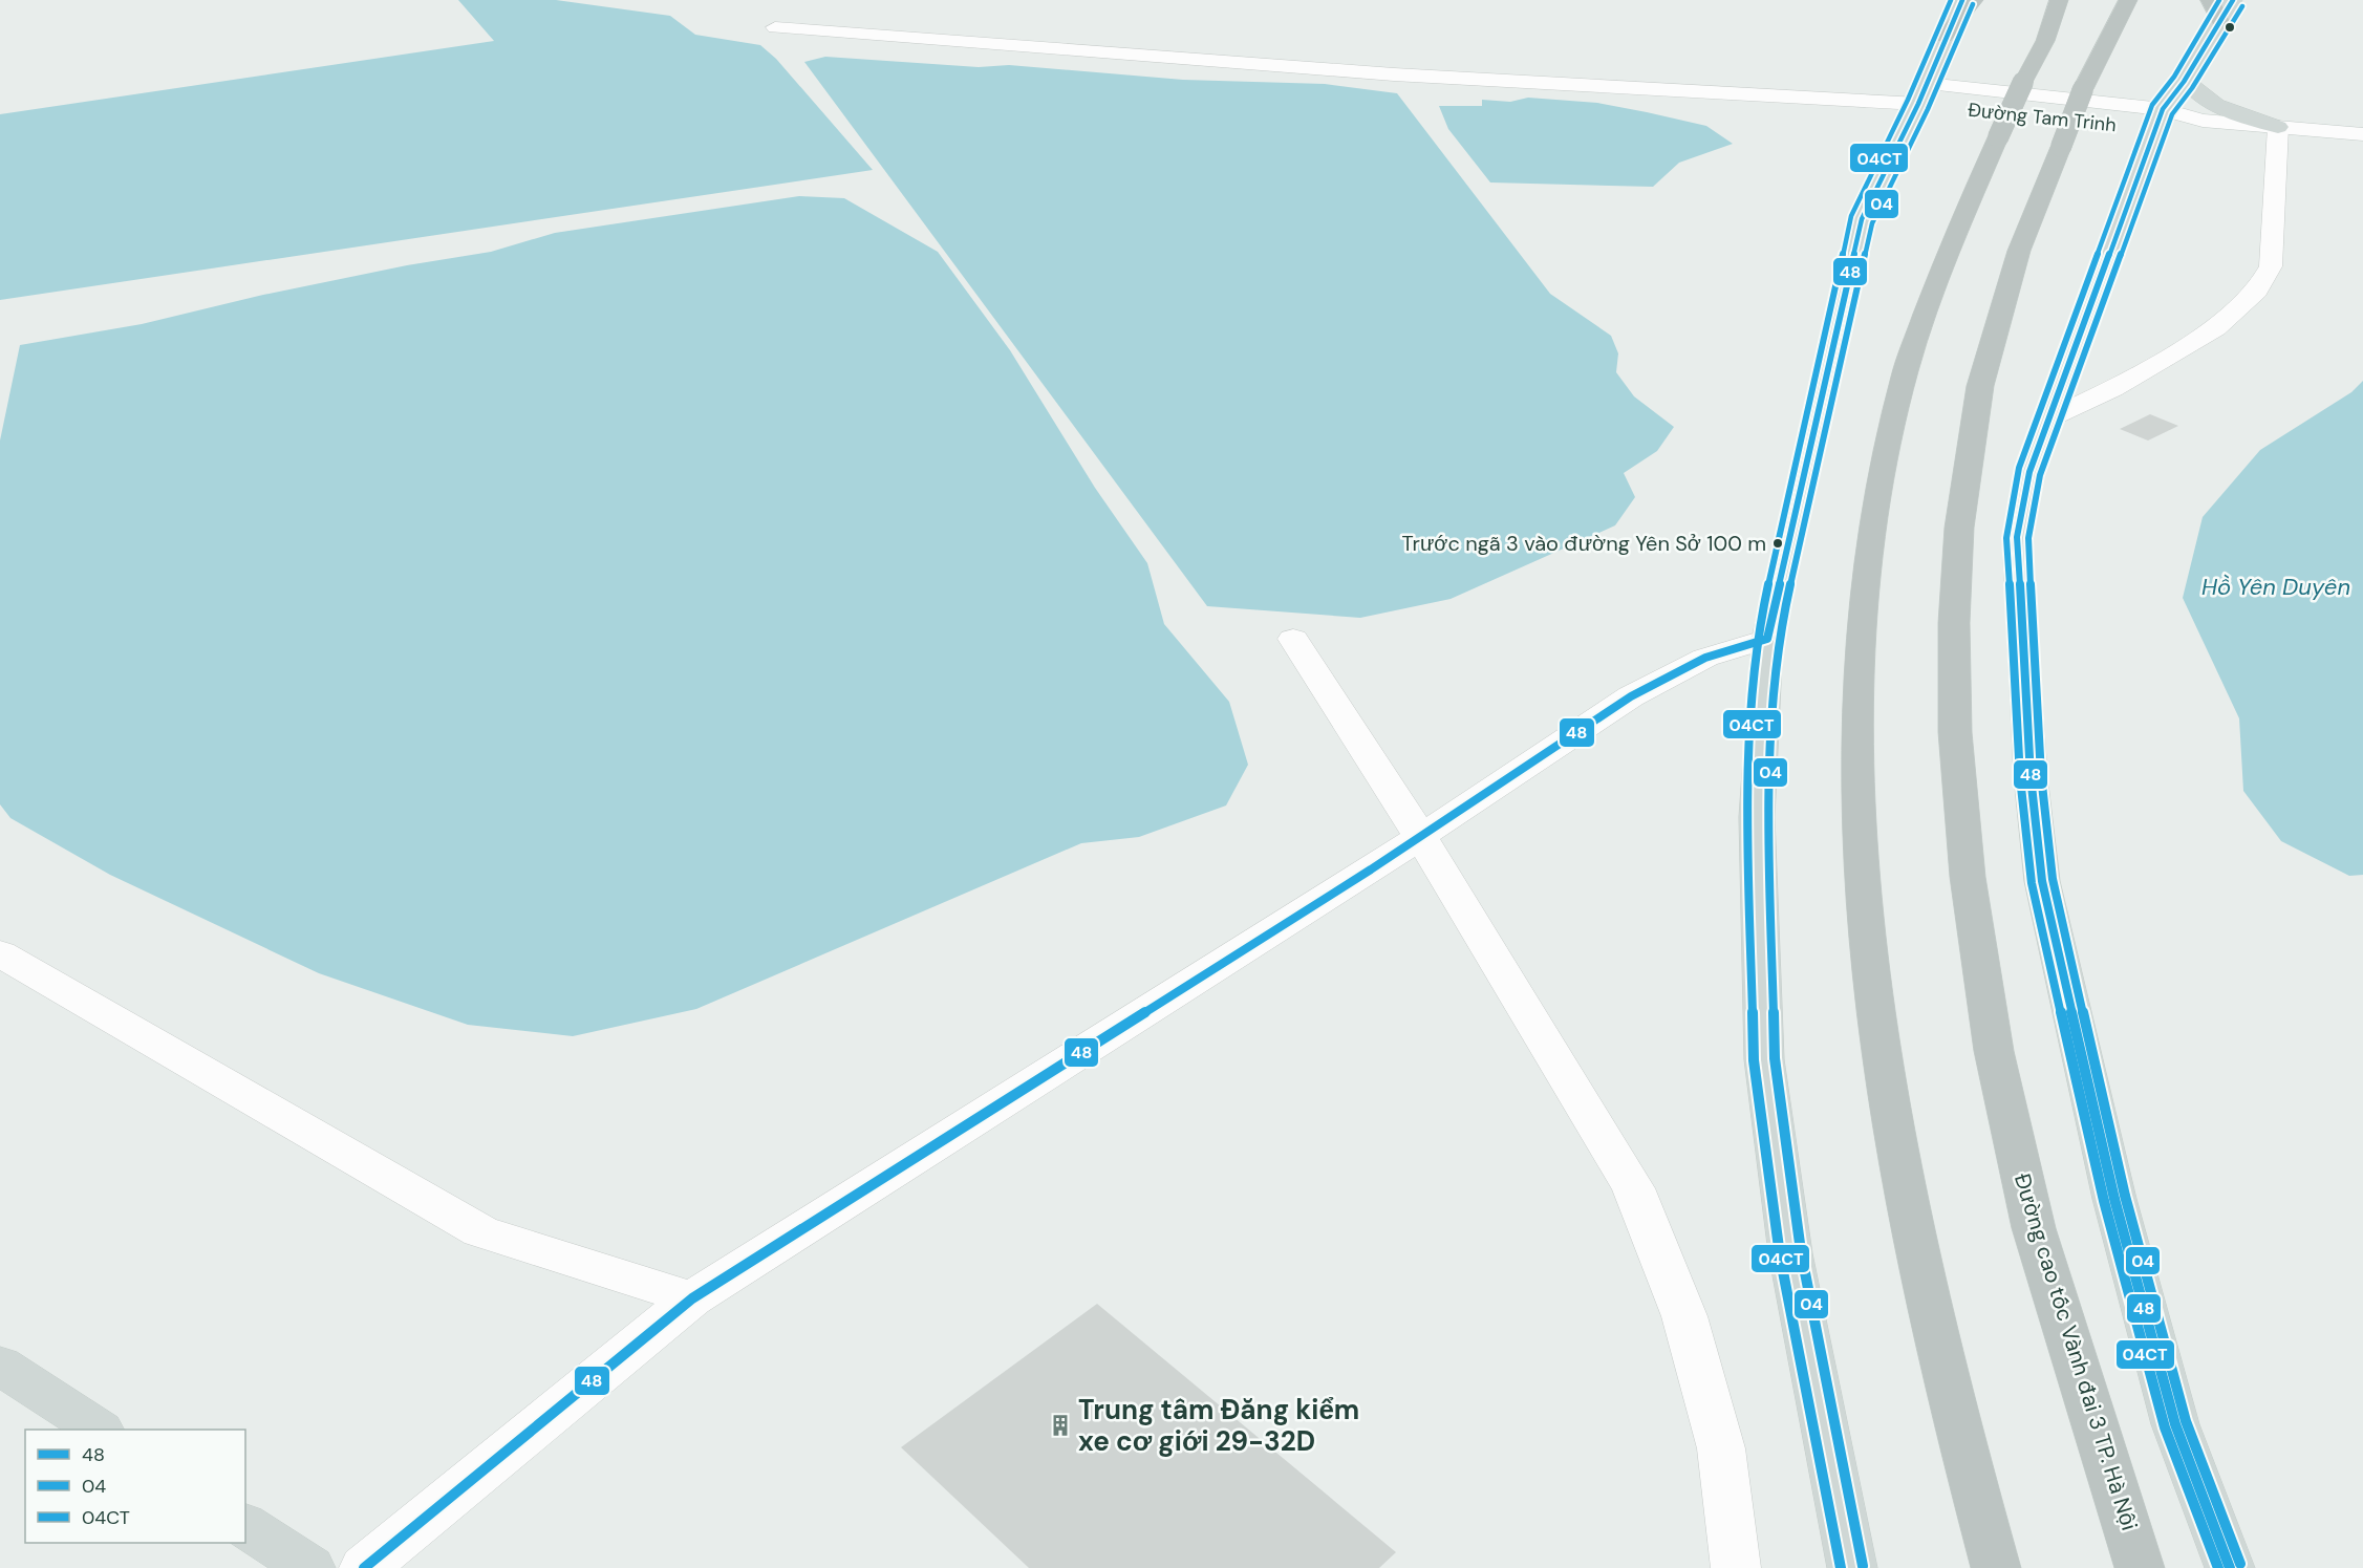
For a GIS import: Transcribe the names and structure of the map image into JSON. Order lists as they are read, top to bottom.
{
  "streets": {
    "highway": ["Đường cao tốc Vành đai 3 TP. Hà Nội"],
    "street": ["Đường Tam Trinh"]
  },
  "crossings": [
    ["Đường Tam Trinh", "Đường cao tốc Vành đai 3 TP. Hà Nội"]
  ],
  "water": ["Hồ Yên Duyên"],
  "places": {
    "other": ["Trước ngã 3 vào đường Yên Sở 100 m"],
    "building": ["Trung tâm Đăng kiểm xe cơ giới 29-32D"]
  },
  "lines": ["transit line 48", "transit line 04CT", "transit line 04"],
  "legend": ["48", "04", "04CT"]
}
